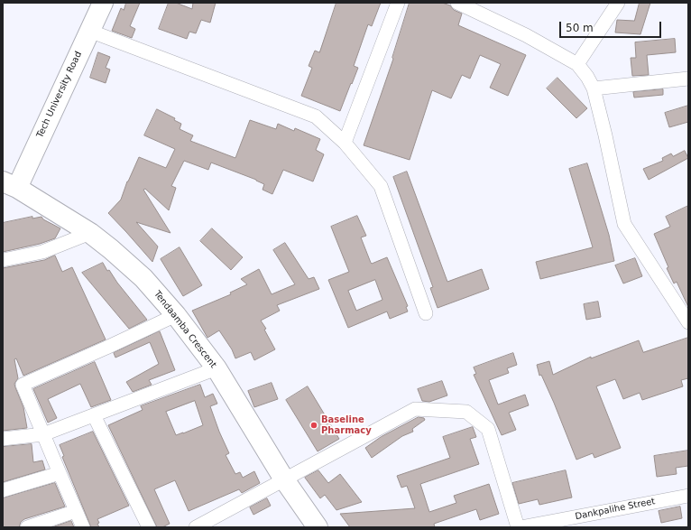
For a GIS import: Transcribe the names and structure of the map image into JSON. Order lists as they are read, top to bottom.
{
  "streets": {
    "street": ["Tech University Road", "Tendaamba Crescent", "Dankpalihe Street"]
  },
  "crossings": [
    ["Tech University Road", "Tendaamba Crescent"]
  ],
  "places": ["Baseline Pharmacy"],
  "scale_bar": "50 m"
}
